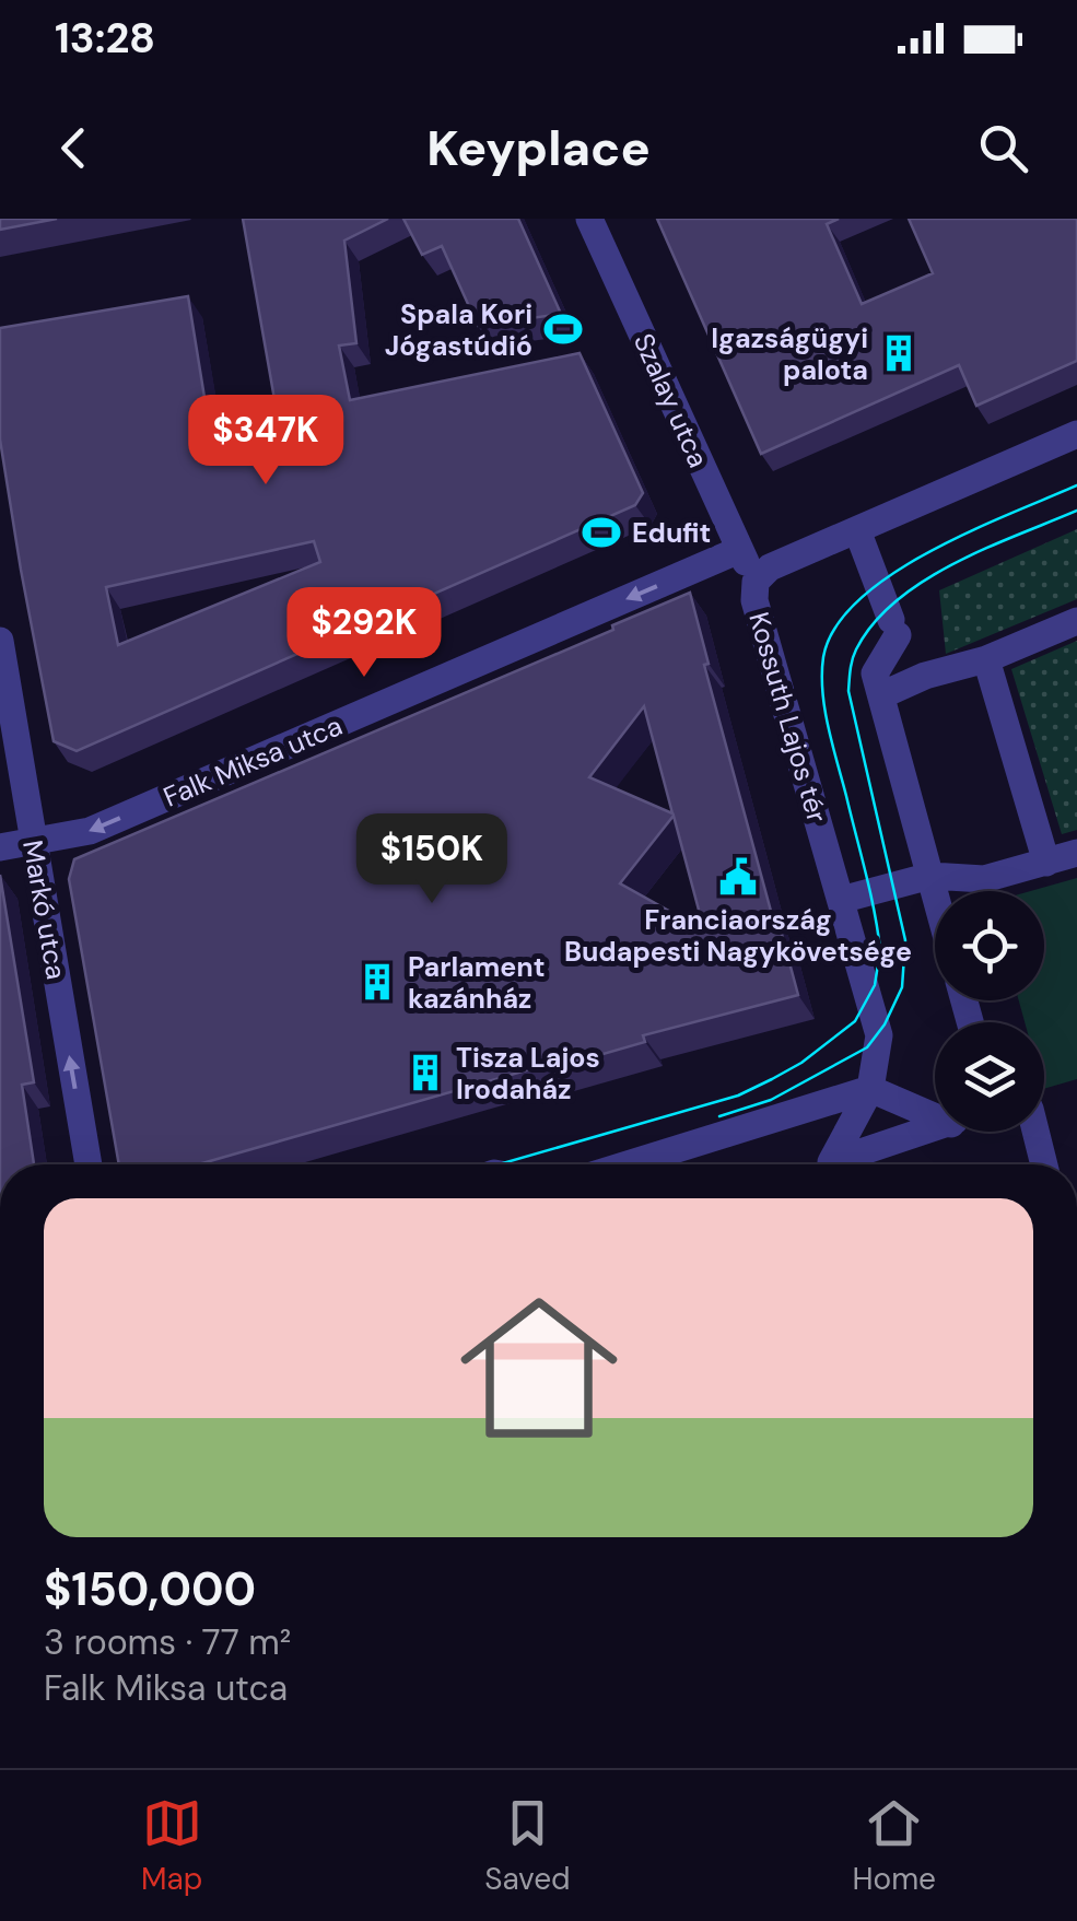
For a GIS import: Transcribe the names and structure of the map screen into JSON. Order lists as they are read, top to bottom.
{
  "streets": {
    "street": [
      "Szalay utca",
      "Kossuth Lajos tér",
      "Falk Miksa utca",
      "Markó utca"
    ]
  },
  "crossings": [
    ["Szalay utca", "Kossuth Lajos tér"],
    ["Szalay utca", "Falk Miksa utca"],
    ["Falk Miksa utca", "Markó utca"]
  ],
  "one_way": ["Falk Miksa utca", "Markó utca"],
  "places": {
    "sports": ["Spala Kori Jógastúdió", "Edufit"],
    "building": ["Igazságügyi palota", "Parlament kazánház", "Tisza Lajos Irodaház"],
    "public building": ["Franciaország Budapesti Nagykövetsége"]
  },
  "page": {
    "status": "13:28",
    "header": "Keyplace",
    "price": ["$347K", "$292K", "$150K"],
    "list": [
      {
        "name": "$150,000",
        "note": "3 rooms · 77 m² · Falk Miksa utca"
      }
    ],
    "tabs": ["Map", "Saved", "Home"]
  }
}
